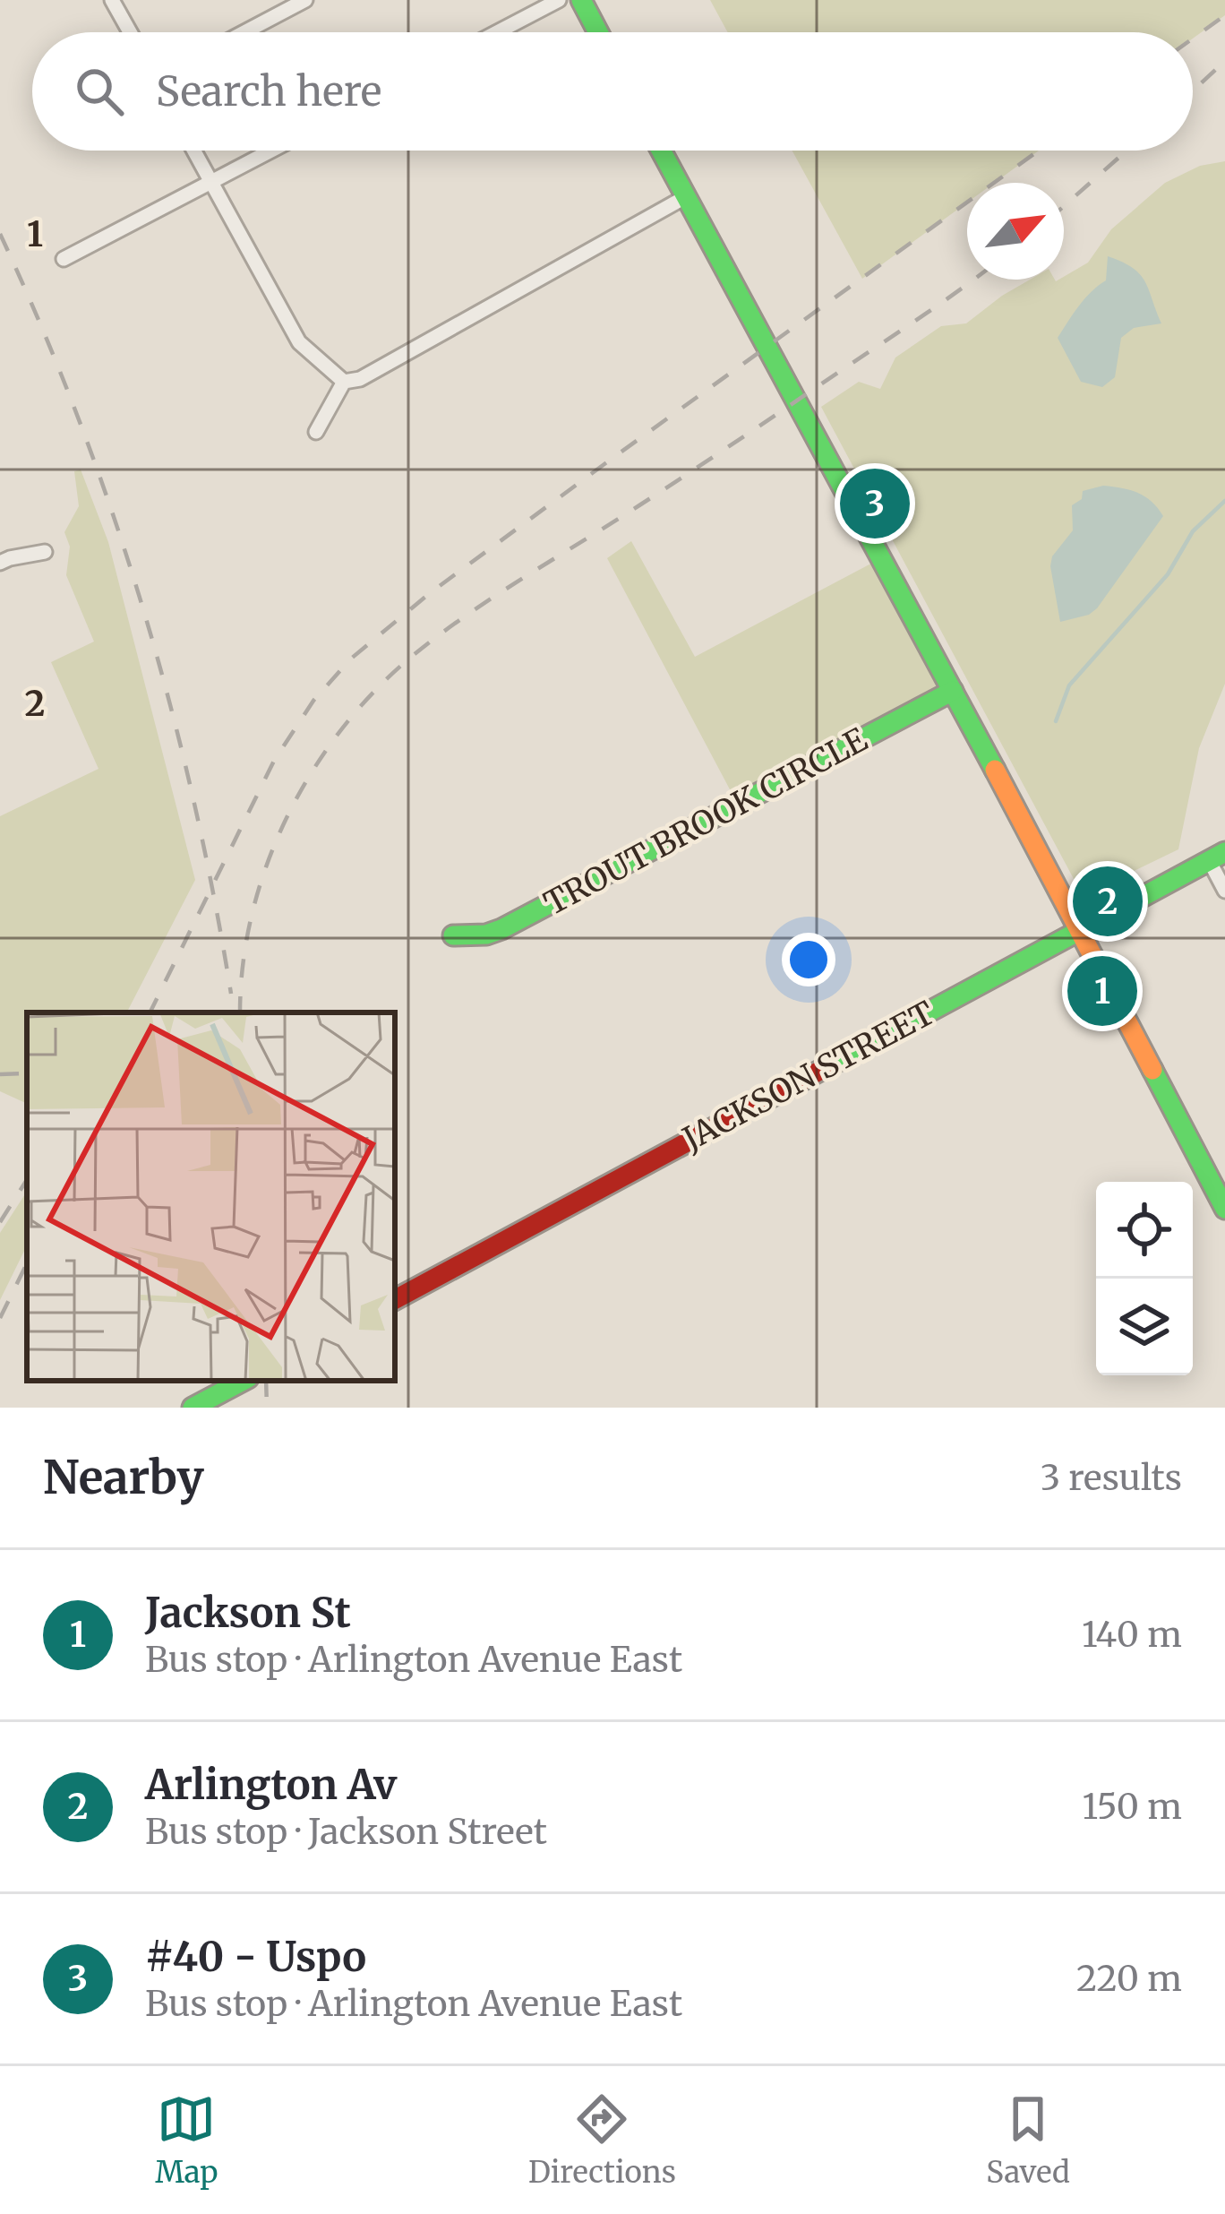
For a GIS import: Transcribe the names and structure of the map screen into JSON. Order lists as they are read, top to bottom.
{
  "streets": {
    "street": ["TROUT BROOK CIRCLE", "JACKSON STREET"]
  },
  "north": "top right",
  "page": {
    "search": "Search here",
    "pins": ["3", "2", "1"],
    "heading": ["Nearby", "3 results"],
    "list": [
      {
        "mark": "1",
        "name": "Jackson St",
        "note": "Bus stop · Arlington Avenue East",
        "value": "140 m"
      },
      {
        "mark": "2",
        "name": "Arlington Av",
        "note": "Bus stop · Jackson Street",
        "value": "150 m"
      },
      {
        "mark": "3",
        "name": "#40 - Uspo",
        "note": "Bus stop · Arlington Avenue East",
        "value": "220 m"
      }
    ],
    "nav": ["Map", "Directions", "Saved"]
  },
  "grid": {
    "rows": ["1", "2"]
  }
}
